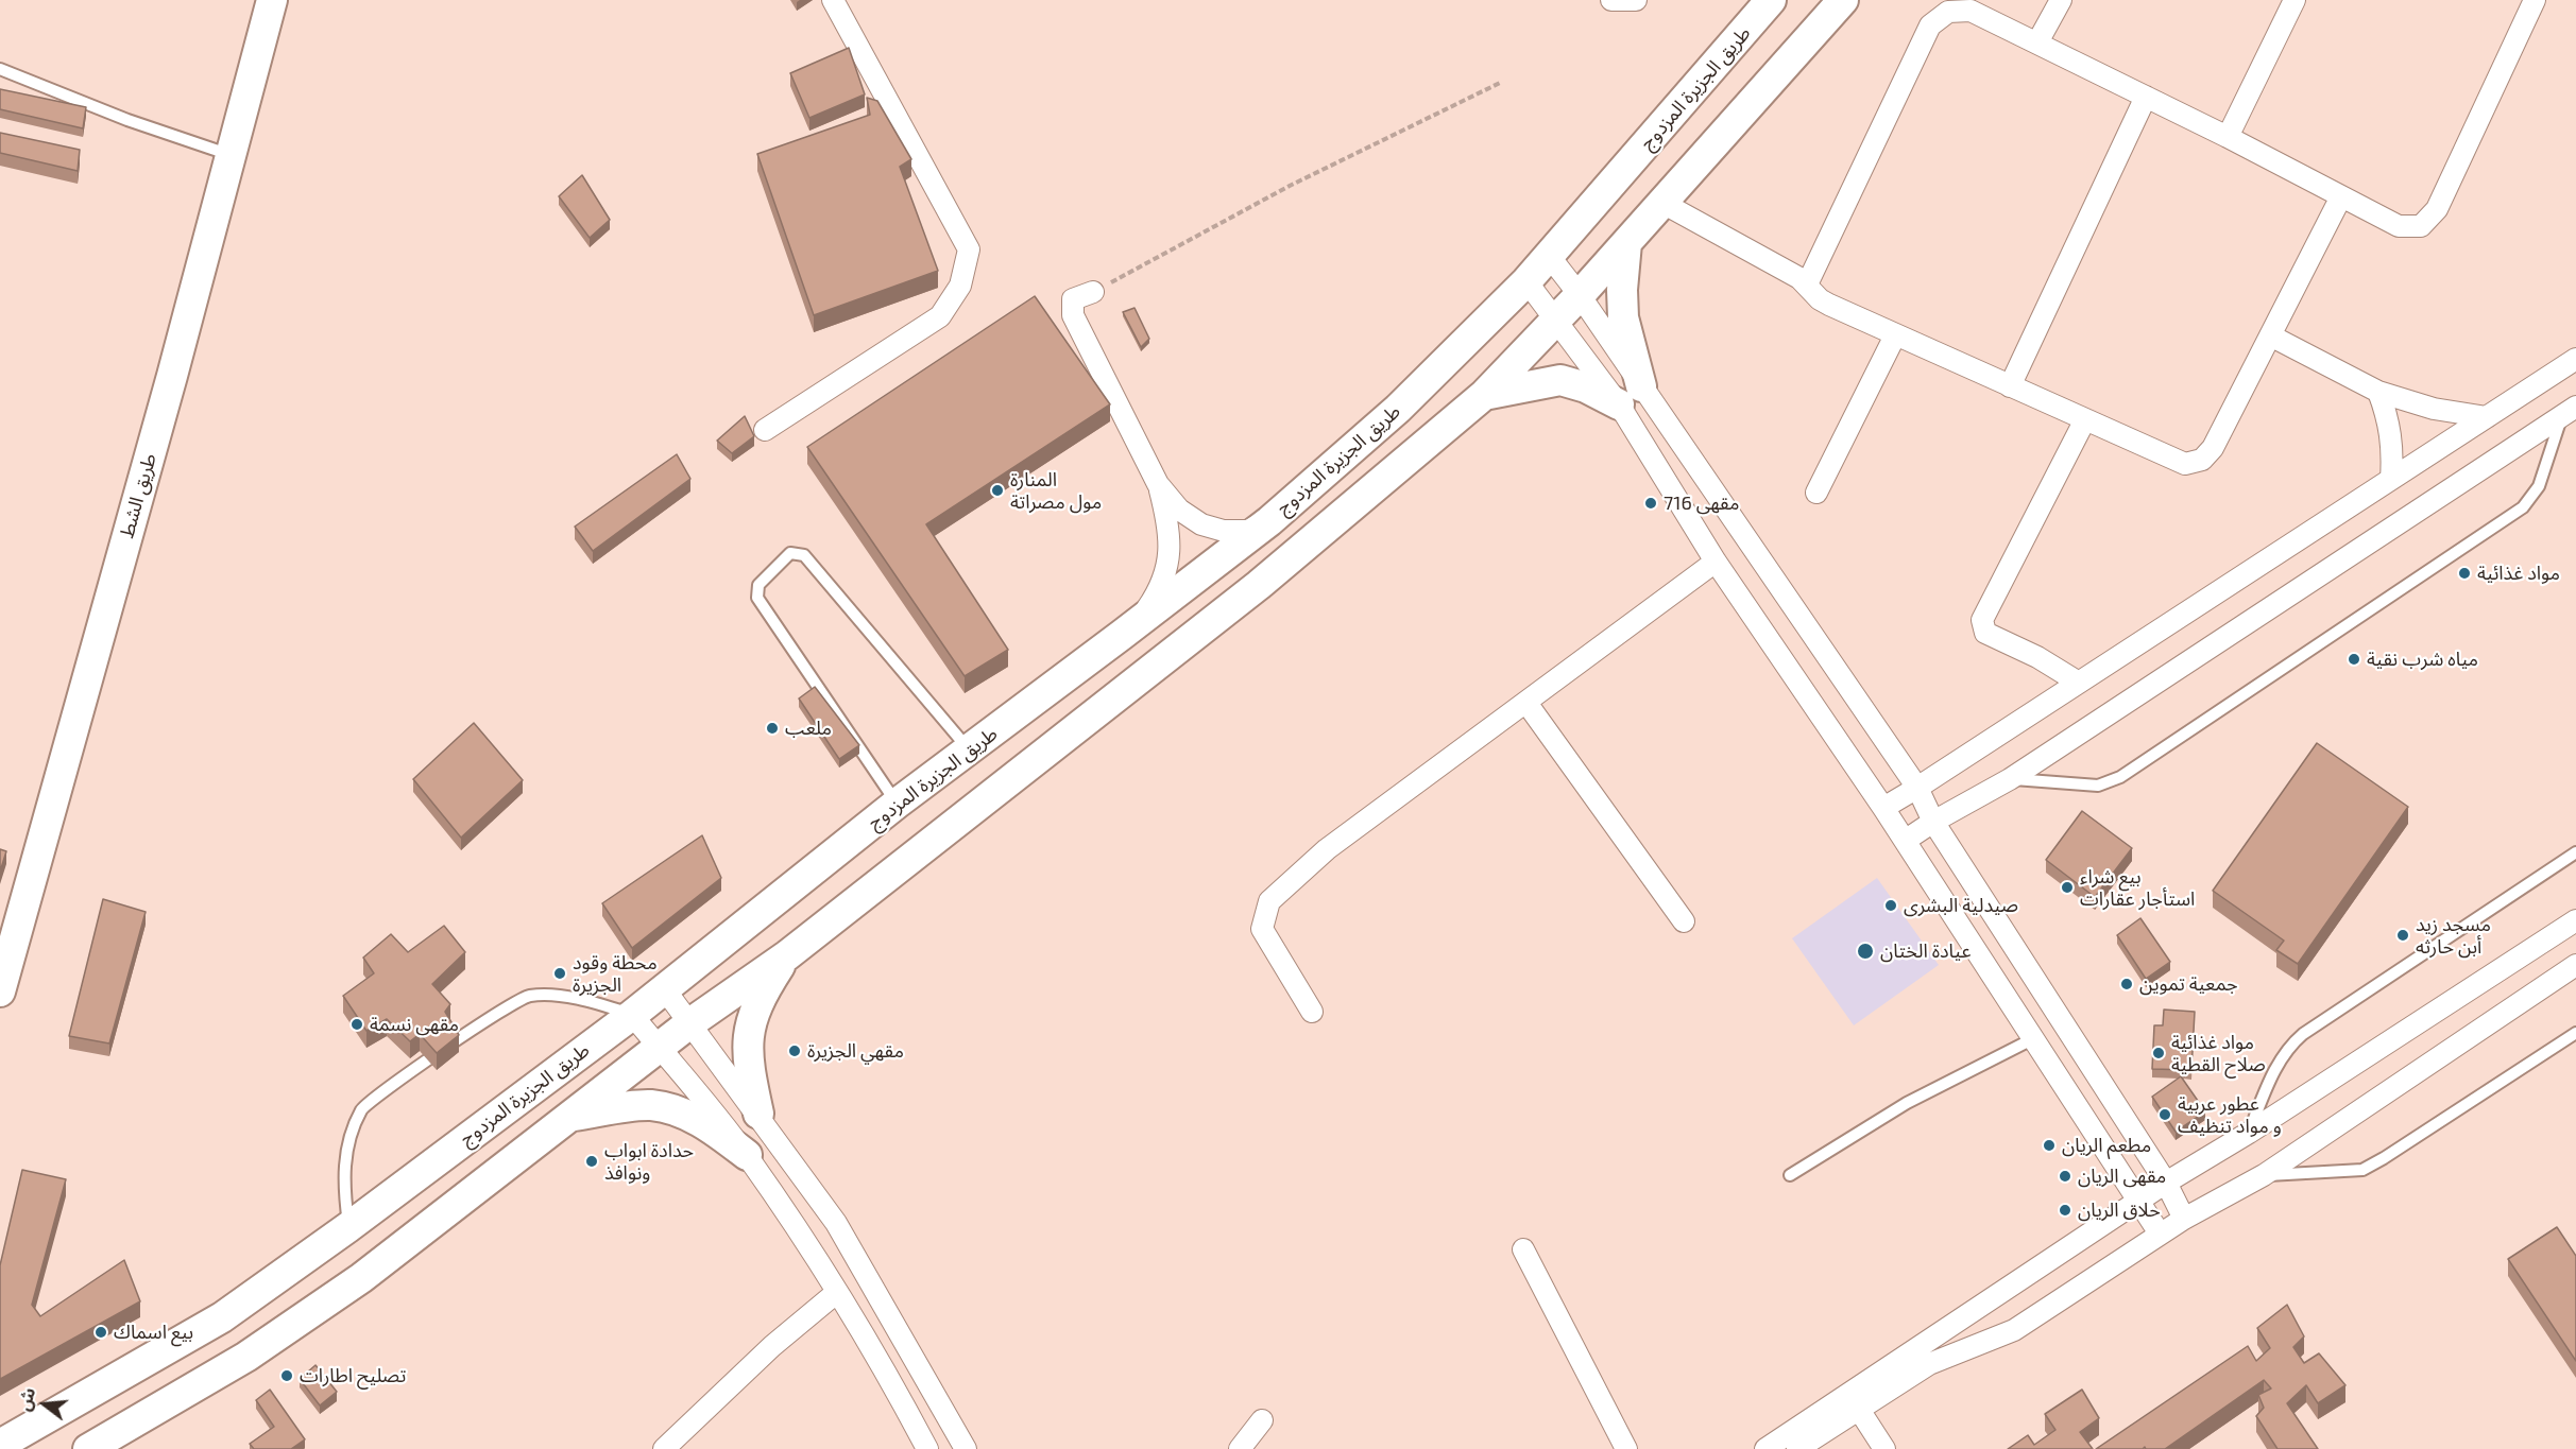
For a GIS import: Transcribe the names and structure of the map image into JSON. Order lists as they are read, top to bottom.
{
  "streets": {
    "main road": ["طريق الجزيرة المزدوج", "طريق الشط"]
  },
  "places": [
    "المنارة مول مصراتة",
    "مقهى 716",
    "مواد غذائية",
    "مياه شرب نقية",
    "ملعب",
    "بيع شراء استأجار عقارات",
    "صيدلية البشرى",
    "مسجد زيد أبن حارثه",
    "عيادة الختان",
    "محطة وقود الجزيرة",
    "جمعية تموين",
    "مقهى نسمة",
    "مقهي الجزيرة",
    "مواد غذائية صلاح القطية",
    "عطور عربية و مواد تنظيف",
    "مطعم الريان",
    "حدادة ابواب ونوافذ",
    "مقهى الريان",
    "حلاق الريان",
    "بيع اسماك",
    "تصليح اطارات"
  ],
  "north": "left"
}
